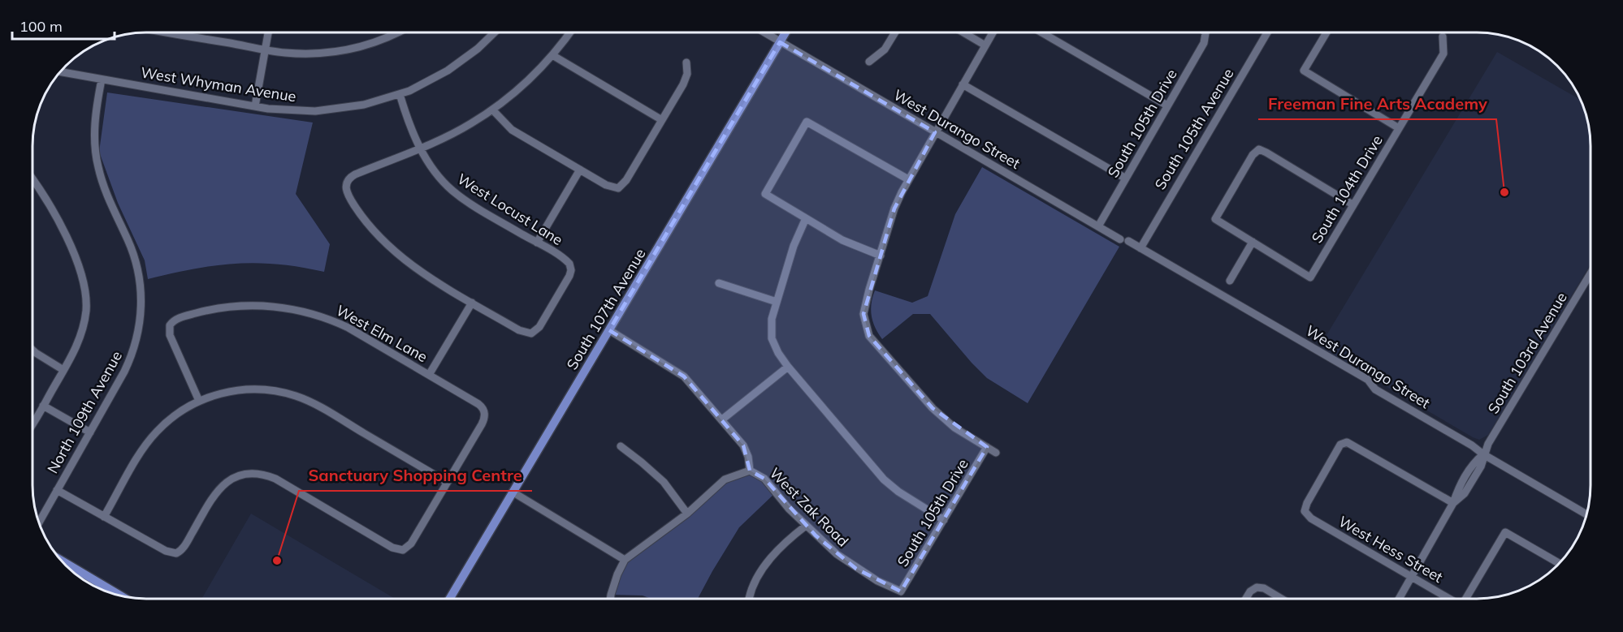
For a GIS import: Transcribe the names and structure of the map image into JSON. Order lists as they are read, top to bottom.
{
  "streets": {
    "main road": ["South 107th Avenue"],
    "street": [
      "West Whyman Avenue",
      "South 105th Drive",
      "West Durango Street",
      "South 105th Avenue",
      "South 104th Drive",
      "West Locust Lane",
      "West Elm Lane",
      "South 103rd Avenue",
      "North 109th Avenue",
      "West Zak Road",
      "West Hess Street"
    ]
  },
  "crossings": [
    ["West Whyman Avenue", "West Locust Lane"],
    ["West Whyman Avenue", "North 109th Avenue"],
    ["South 105th Drive", "West Durango Street"],
    ["South 105th Drive", "West Zak Road"],
    ["West Durango Street", "South 105th Avenue"],
    ["West Durango Street", "South 107th Avenue"],
    ["West Durango Street", "South 103rd Avenue"],
    ["South 107th Avenue", "West Zak Road"],
    ["South 103rd Avenue", "West Hess Street"]
  ],
  "places": ["Freeman Fine Arts Academy", "Sanctuary Shopping Centre"],
  "scale_bar": "100 m"
}
